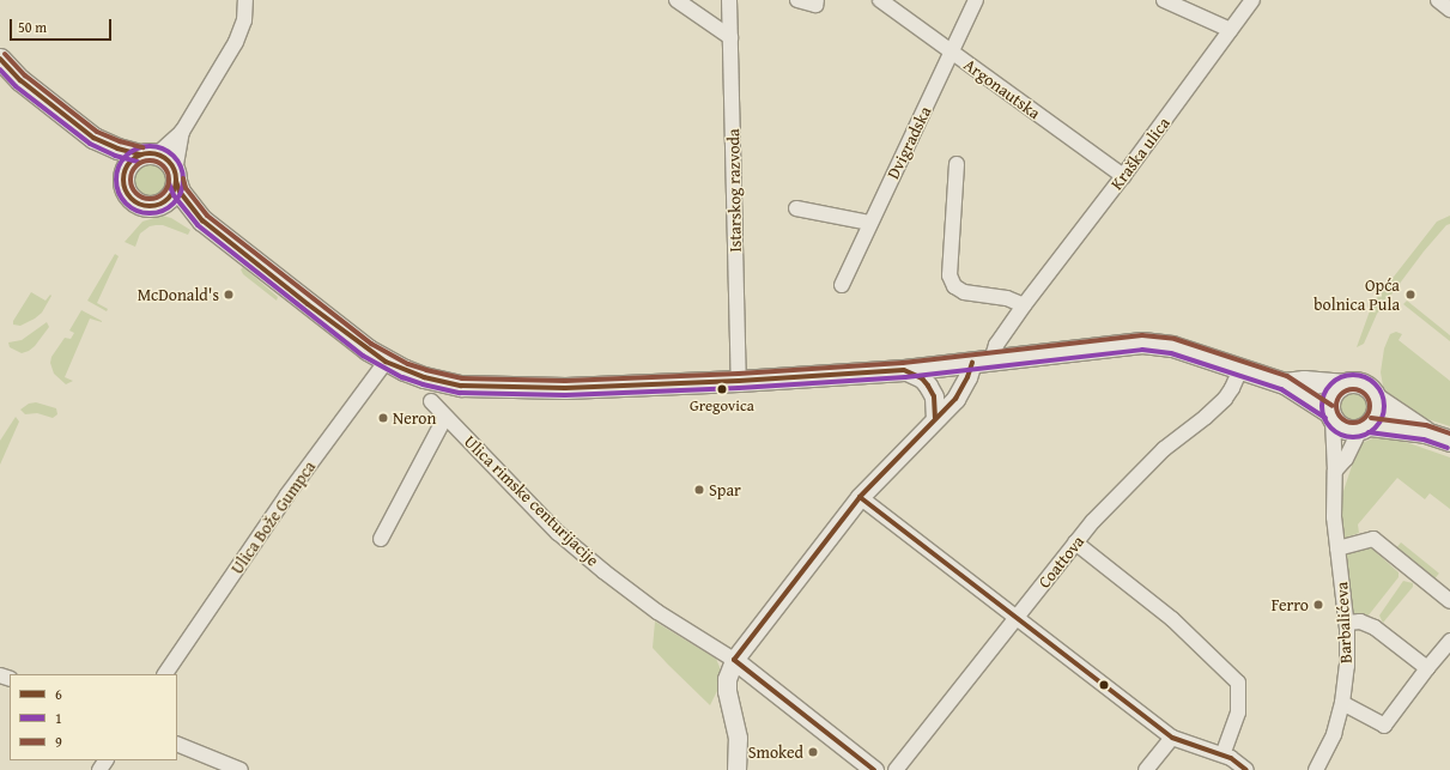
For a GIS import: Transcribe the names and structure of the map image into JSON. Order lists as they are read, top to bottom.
{
  "streets": {
    "street": [
      "Argonautska",
      "Dvigradska",
      "Kraška ulica",
      "Istarskog razvoda",
      "Ulica rimske centurijacije",
      "Ulica Bože Gumpca",
      "Coattova",
      "Barbalićeva"
    ]
  },
  "crossings": [
    ["Argonautska", "Dvigradska"],
    ["Argonautska", "Kraška ulica"]
  ],
  "places": [
    "McDonald's",
    "Opća bolnica Pula",
    "Gregovica",
    "Neron",
    "Spar",
    "Ferro",
    "Smoked"
  ],
  "lines": ["transit line 9", "transit line 6", "transit line 1"],
  "legend": ["6", "1", "9"],
  "scale_bar": "50 m"
}
